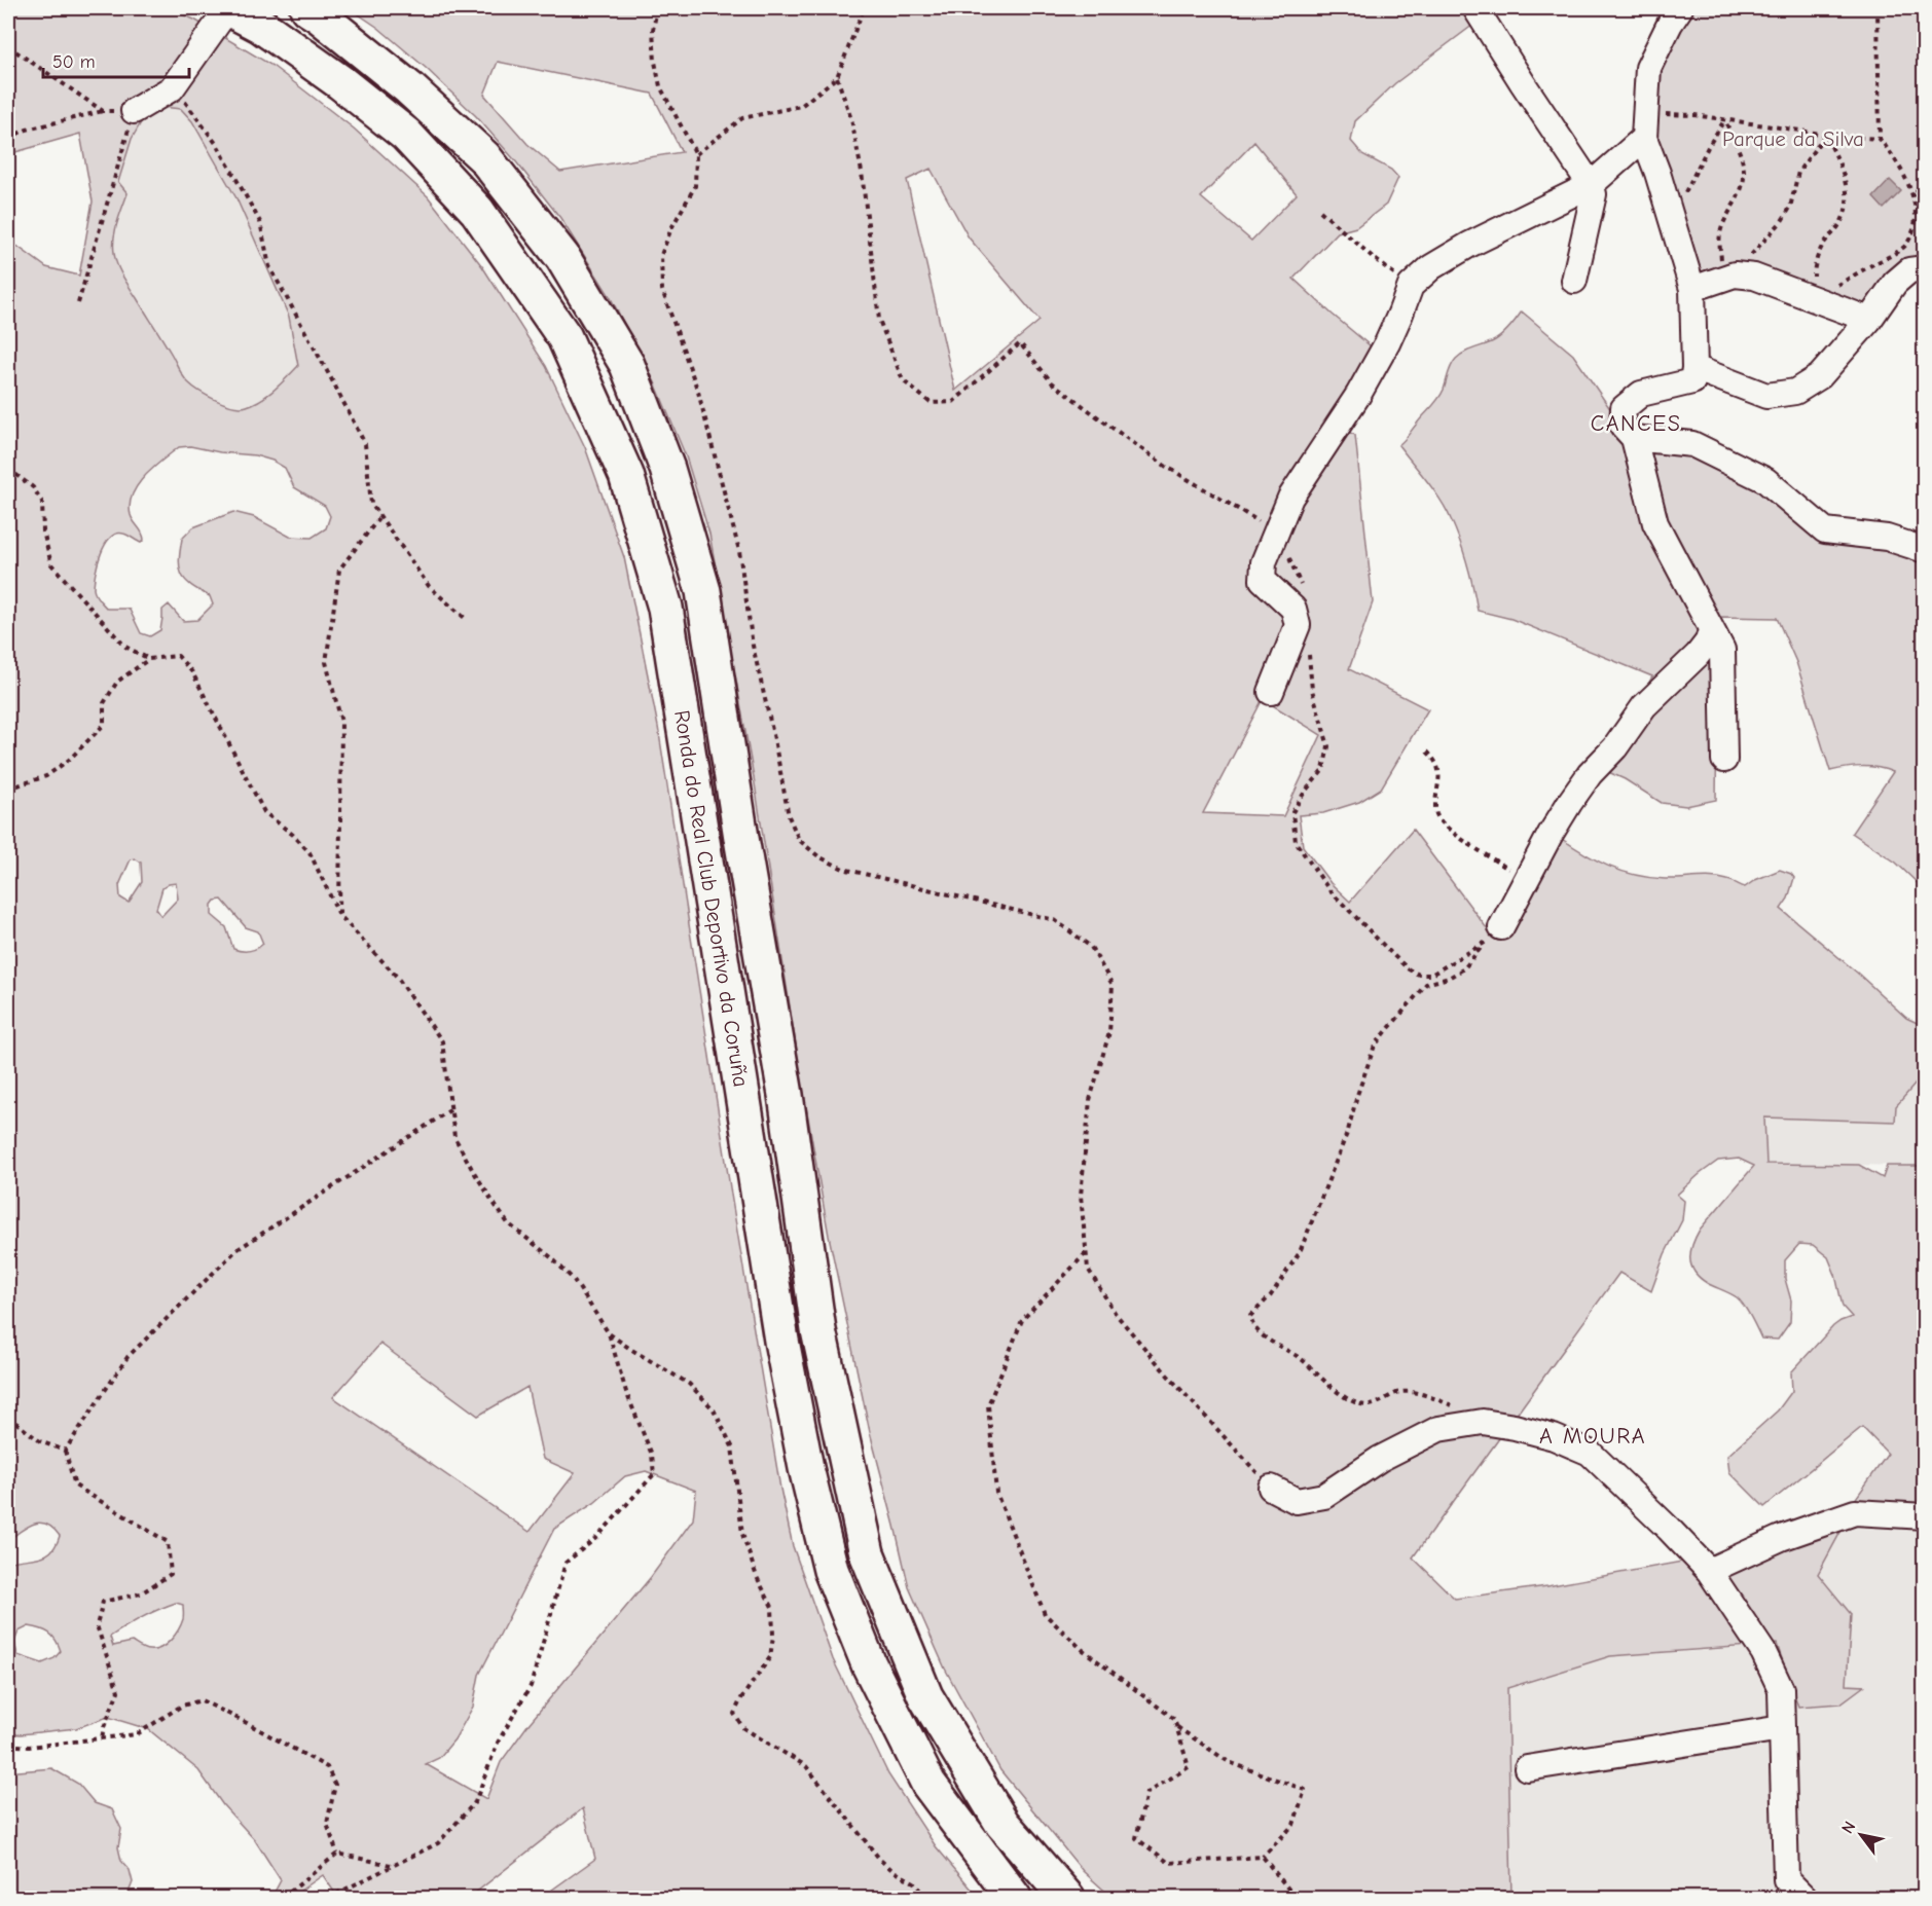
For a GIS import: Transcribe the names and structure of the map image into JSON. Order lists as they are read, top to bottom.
{
  "streets": {
    "highway": ["Ronda do Real Club Deportivo da Coruña"]
  },
  "districts": ["CANCES", "A MOURA"],
  "parks": ["Parque da Silva"],
  "scale_bar": "50 m",
  "north": "top left"
}
